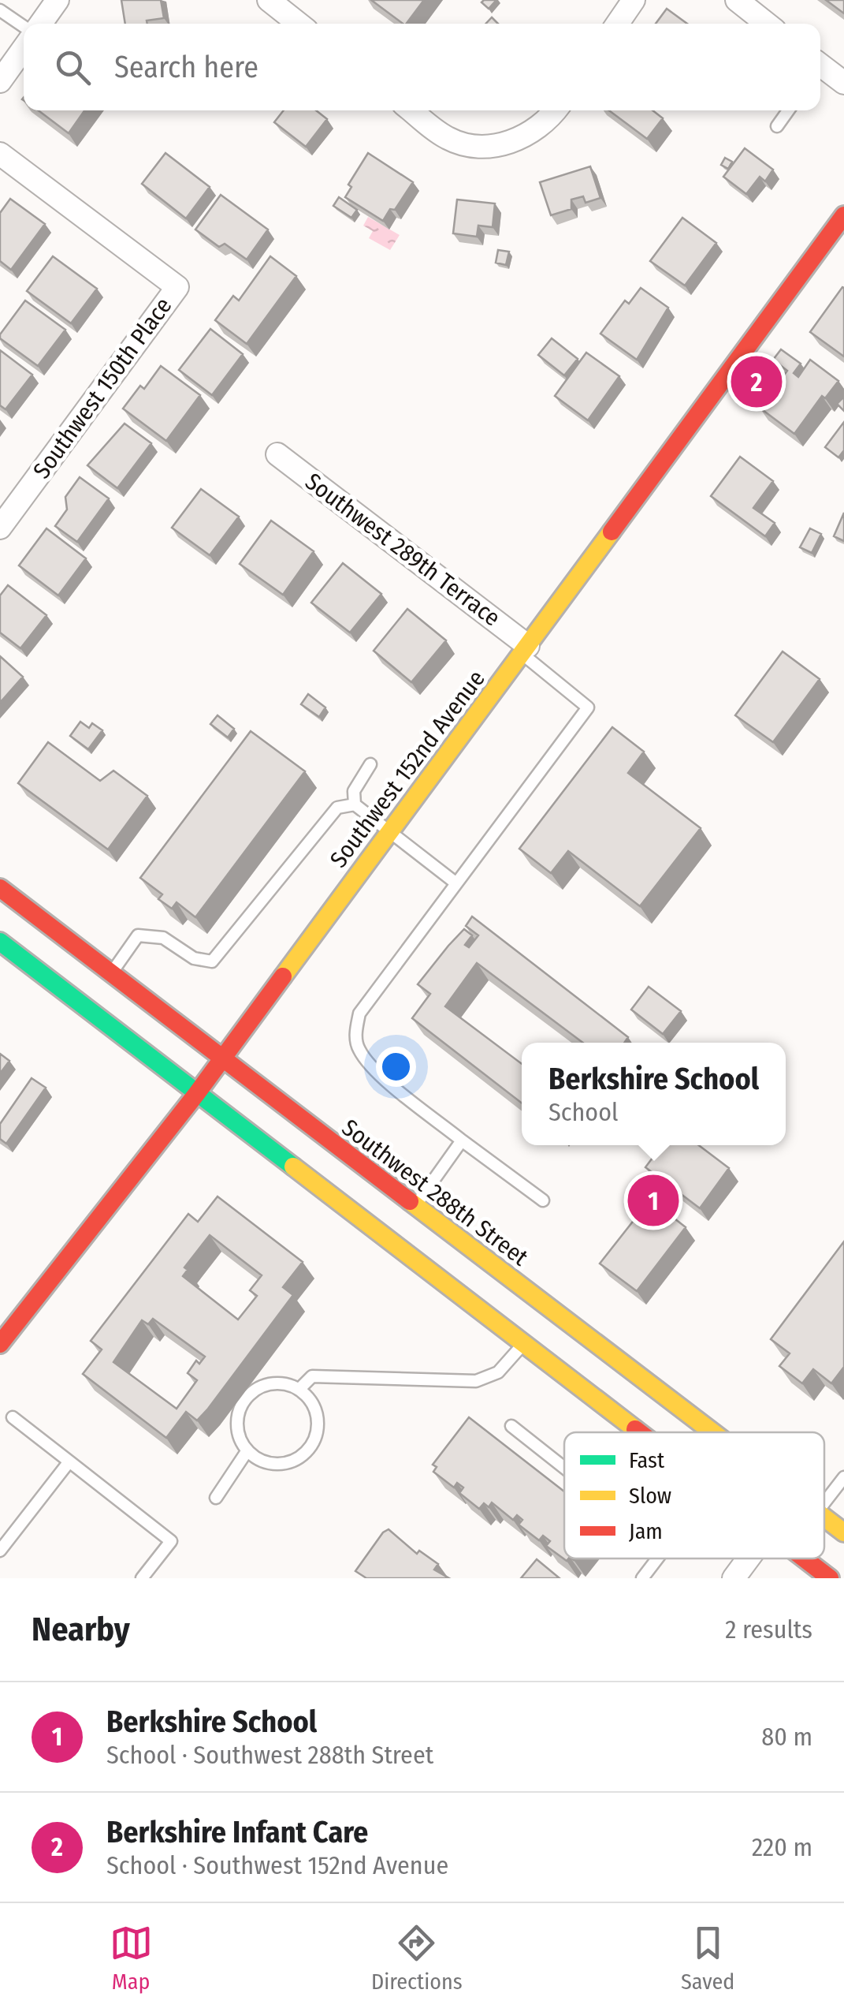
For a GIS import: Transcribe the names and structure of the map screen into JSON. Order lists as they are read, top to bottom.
{
  "streets": {
    "main road": ["Southwest 152nd Avenue", "Southwest 288th Street"],
    "street": ["Southwest 150th Place", "Southwest 289th Terrace"]
  },
  "crossings": [
    ["Southwest 289th Terrace", "Southwest 152nd Avenue"],
    ["Southwest 152nd Avenue", "Southwest 288th Street"]
  ],
  "legend": ["Fast", "Slow", "Jam"],
  "page": {
    "search": "Search here",
    "pins": ["2", "1"],
    "popup": ["Berkshire School", "School"],
    "heading": ["Nearby", "2 results"],
    "list": [
      {
        "mark": "1",
        "name": "Berkshire School",
        "note": "School · Southwest 288th Street",
        "value": "80 m"
      },
      {
        "mark": "2",
        "name": "Berkshire Infant Care",
        "note": "School · Southwest 152nd Avenue",
        "value": "220 m"
      }
    ],
    "nav": ["Map", "Directions", "Saved"]
  }
}
